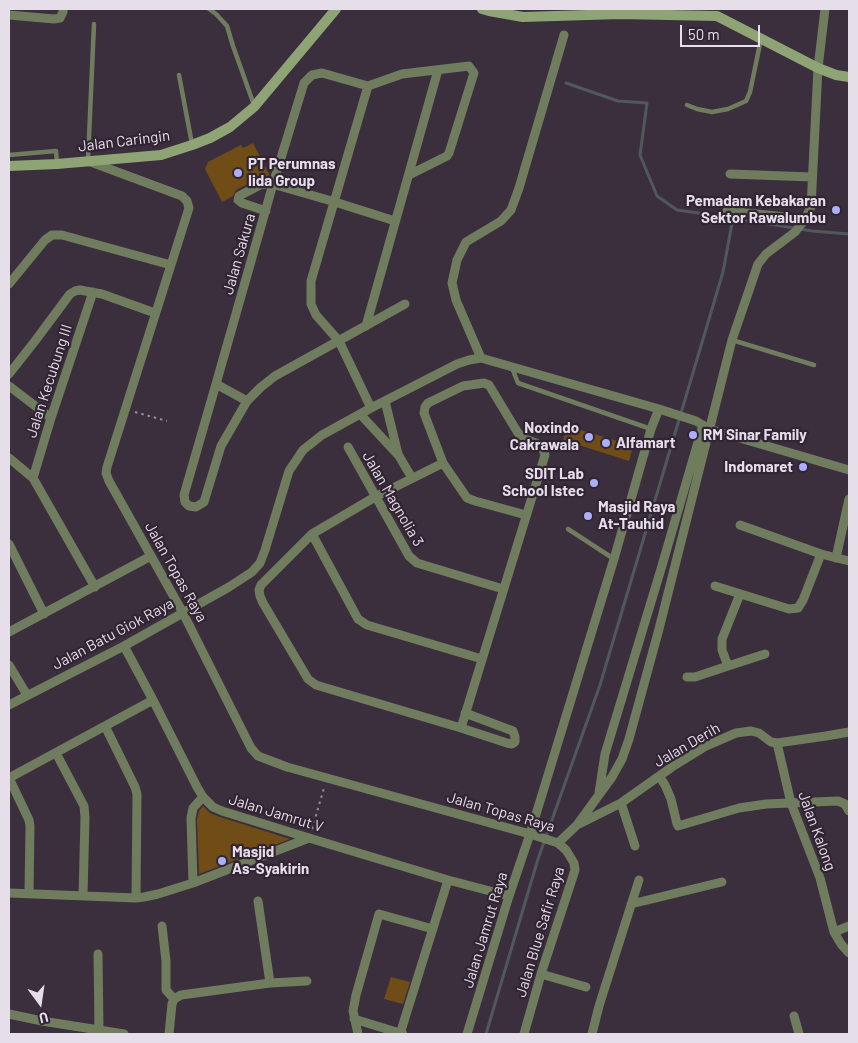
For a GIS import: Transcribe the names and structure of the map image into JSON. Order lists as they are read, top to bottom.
{
  "streets": {
    "main road": ["Jalan Caringin"],
    "street": [
      "Jalan Sakura",
      "Jalan Kecubung III",
      "Jalan Magnolia 3",
      "Jalan Topas Raya",
      "Jalan Batu Giok Raya",
      "Jalan Derih",
      "Jalan Jamrut V",
      "Jalan Kalong",
      "Jalan Jamrut Raya",
      "Jalan Blue Safir Raya"
    ]
  },
  "crossings": [
    ["Jalan Caringin", "Jalan Topas Raya"],
    ["Jalan Topas Raya", "Jalan Batu Giok Raya"],
    ["Jalan Topas Raya", "Jalan Jamrut Raya"],
    ["Jalan Topas Raya", "Jalan Blue Safir Raya"],
    ["Jalan Batu Giok Raya", "Jalan Jamrut V"],
    ["Jalan Derih", "Jalan Kalong"],
    ["Jalan Jamrut V", "Jalan Jamrut Raya"]
  ],
  "places": [
    "PT Perumnas Iida Group",
    "Pemadam Kebakaran Sektor Rawalumbu",
    "RM Sinar Family",
    "Noxindo Cakrawala",
    "Alfamart",
    "Indomaret",
    "SDIT Lab School Istec",
    "Masjid Raya At-Tauhid",
    "Masjid As-Syakirin"
  ],
  "scale_bar": "50 m",
  "north": "bottom"
}
